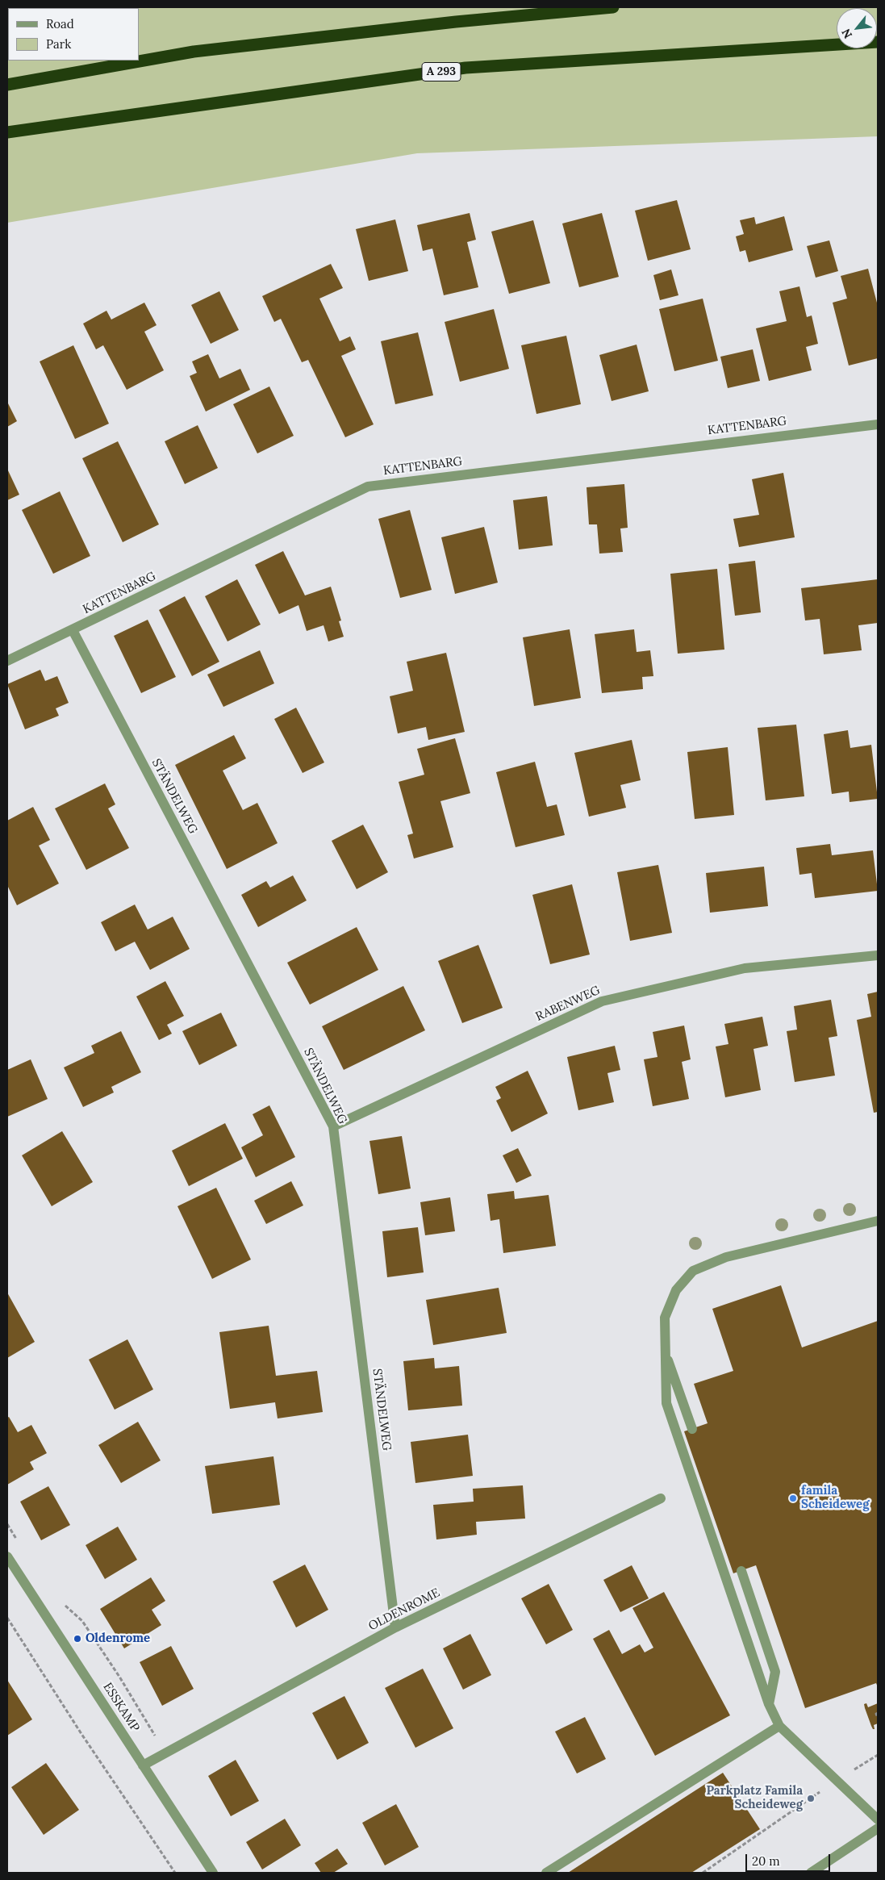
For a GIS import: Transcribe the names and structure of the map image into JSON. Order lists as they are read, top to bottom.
{
  "streets": {
    "highway": ["A 293"],
    "street": [
      "KATTENBARG",
      "STÄNDELWEG",
      "RABENWEG",
      "OLDENROME",
      "ESSKAMP"
    ]
  },
  "crossings": [
    ["KATTENBARG", "STÄNDELWEG"],
    ["STÄNDELWEG", "RABENWEG"],
    ["STÄNDELWEG", "OLDENROME"],
    ["OLDENROME", "ESSKAMP"]
  ],
  "places": ["famila Scheideweg", "Oldenrome", "Parkplatz Famila Scheideweg"],
  "legend": ["Road", "Park"],
  "scale_bar": "20 m",
  "north": "bottom left"
}
